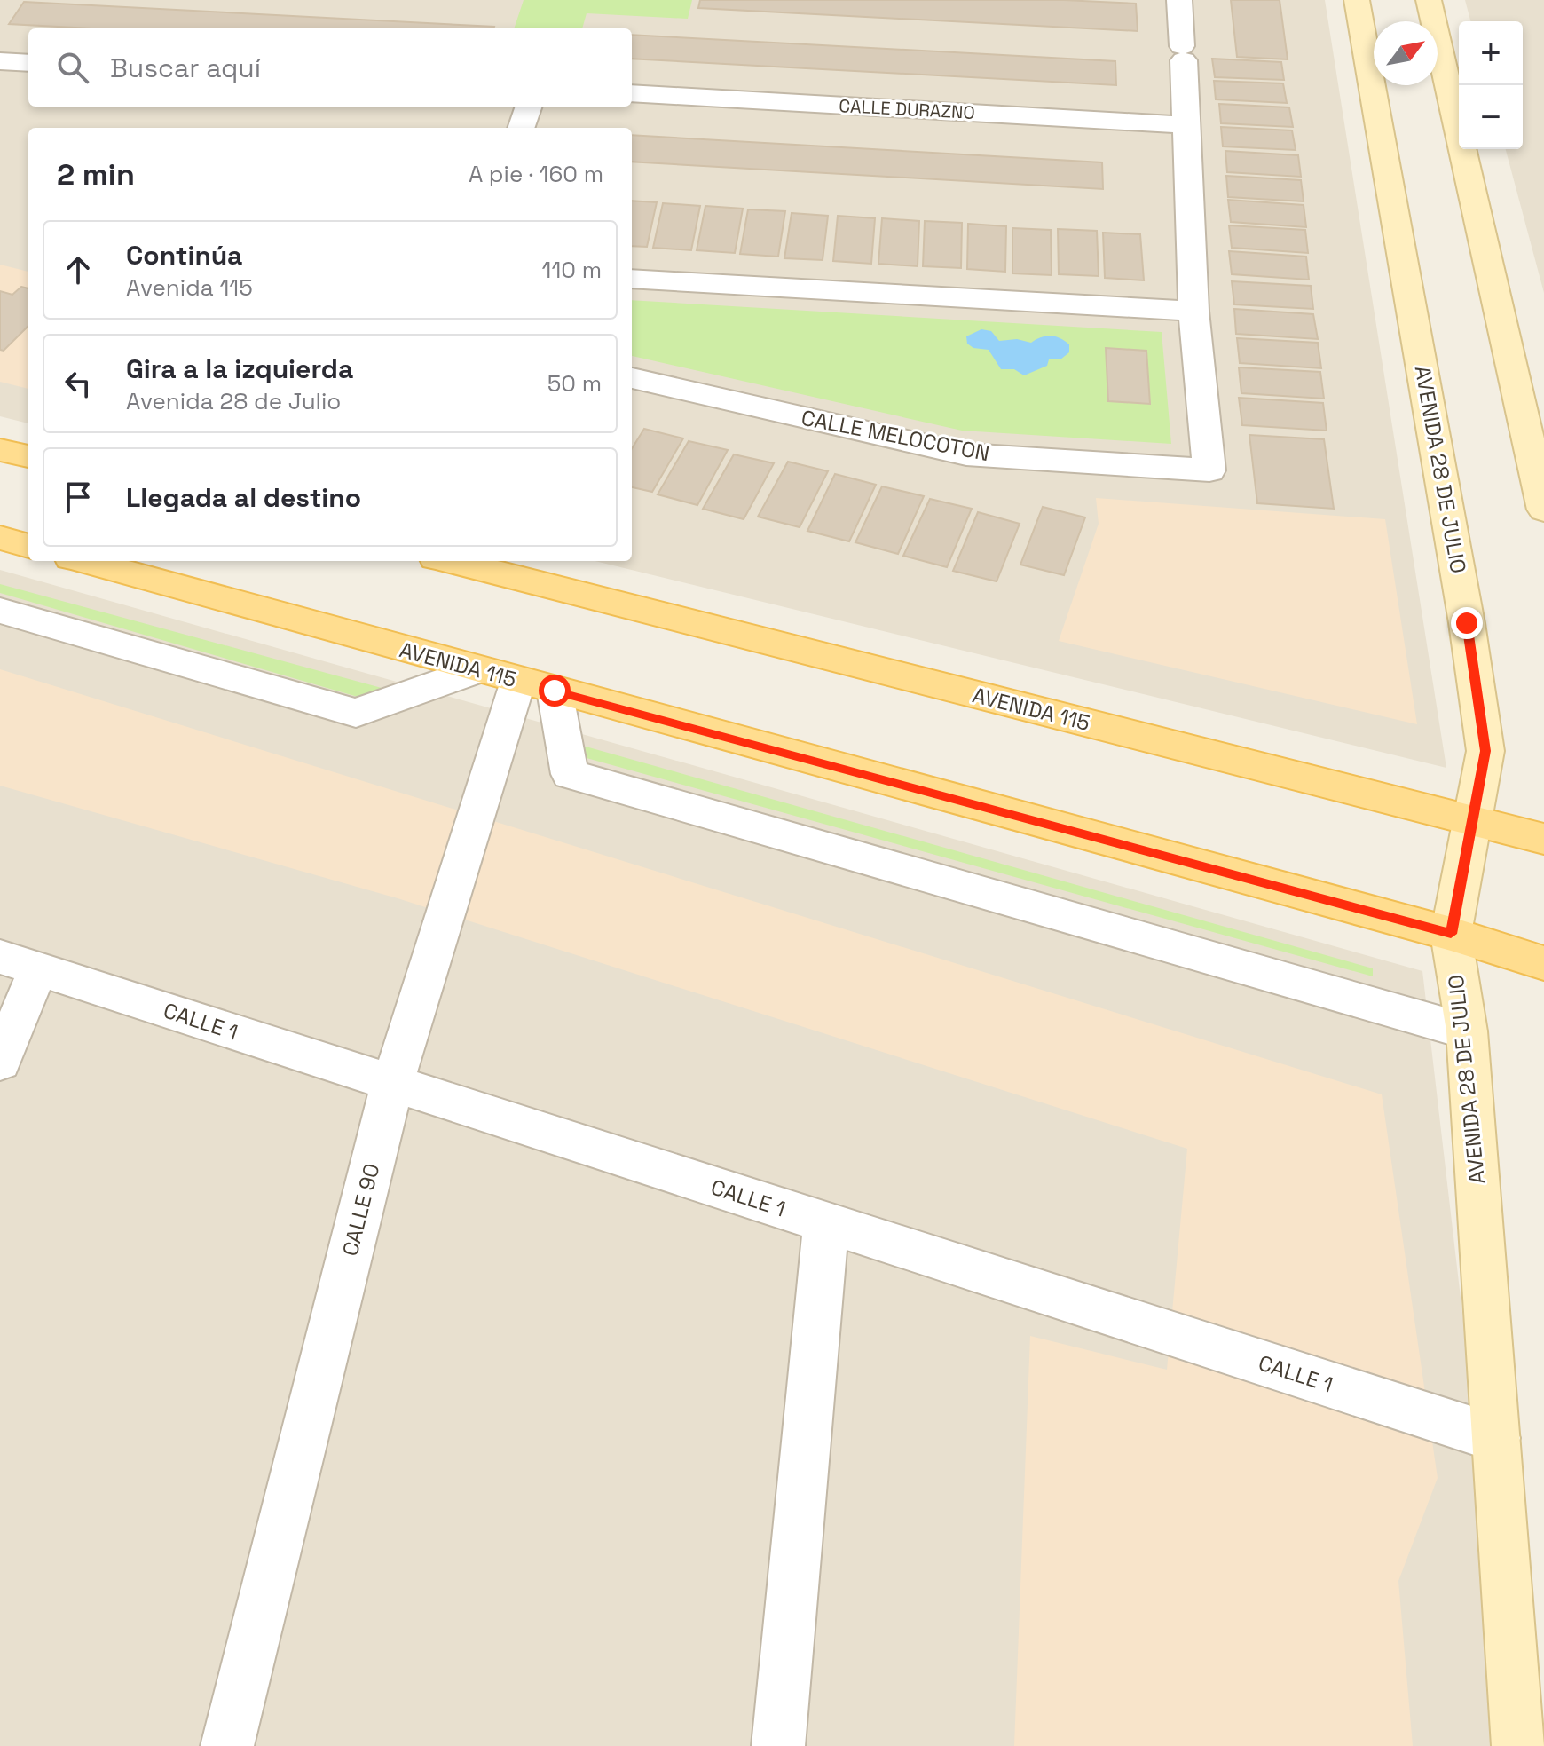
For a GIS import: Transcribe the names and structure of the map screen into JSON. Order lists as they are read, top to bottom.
{
  "streets": {
    "main road": ["AVENIDA 28 DE JULIO", "AVENIDA 115"],
    "street": [
      "CALLE DURAZNO",
      "CALLE MELOCOTON",
      "CALLE 1",
      "CALLE 90"
    ]
  },
  "crossings": [
    ["AVENIDA 28 DE JULIO", "AVENIDA 115"],
    ["AVENIDA 28 DE JULIO", "CALLE 1"],
    ["AVENIDA 115", "CALLE 90"],
    ["CALLE 1", "CALLE 90"]
  ],
  "north": "top right",
  "page": {
    "map_buttons": ["+", "−"],
    "search": "Buscar aquí",
    "heading": ["2 min", "A pie · 160 m"],
    "list": [
      ["Continúa", "Avenida 115", "110 m"],
      ["Gira a la izquierda", "Avenida 28 de Julio", "50 m"],
      "Llegada al destino"
    ]
  }
}
